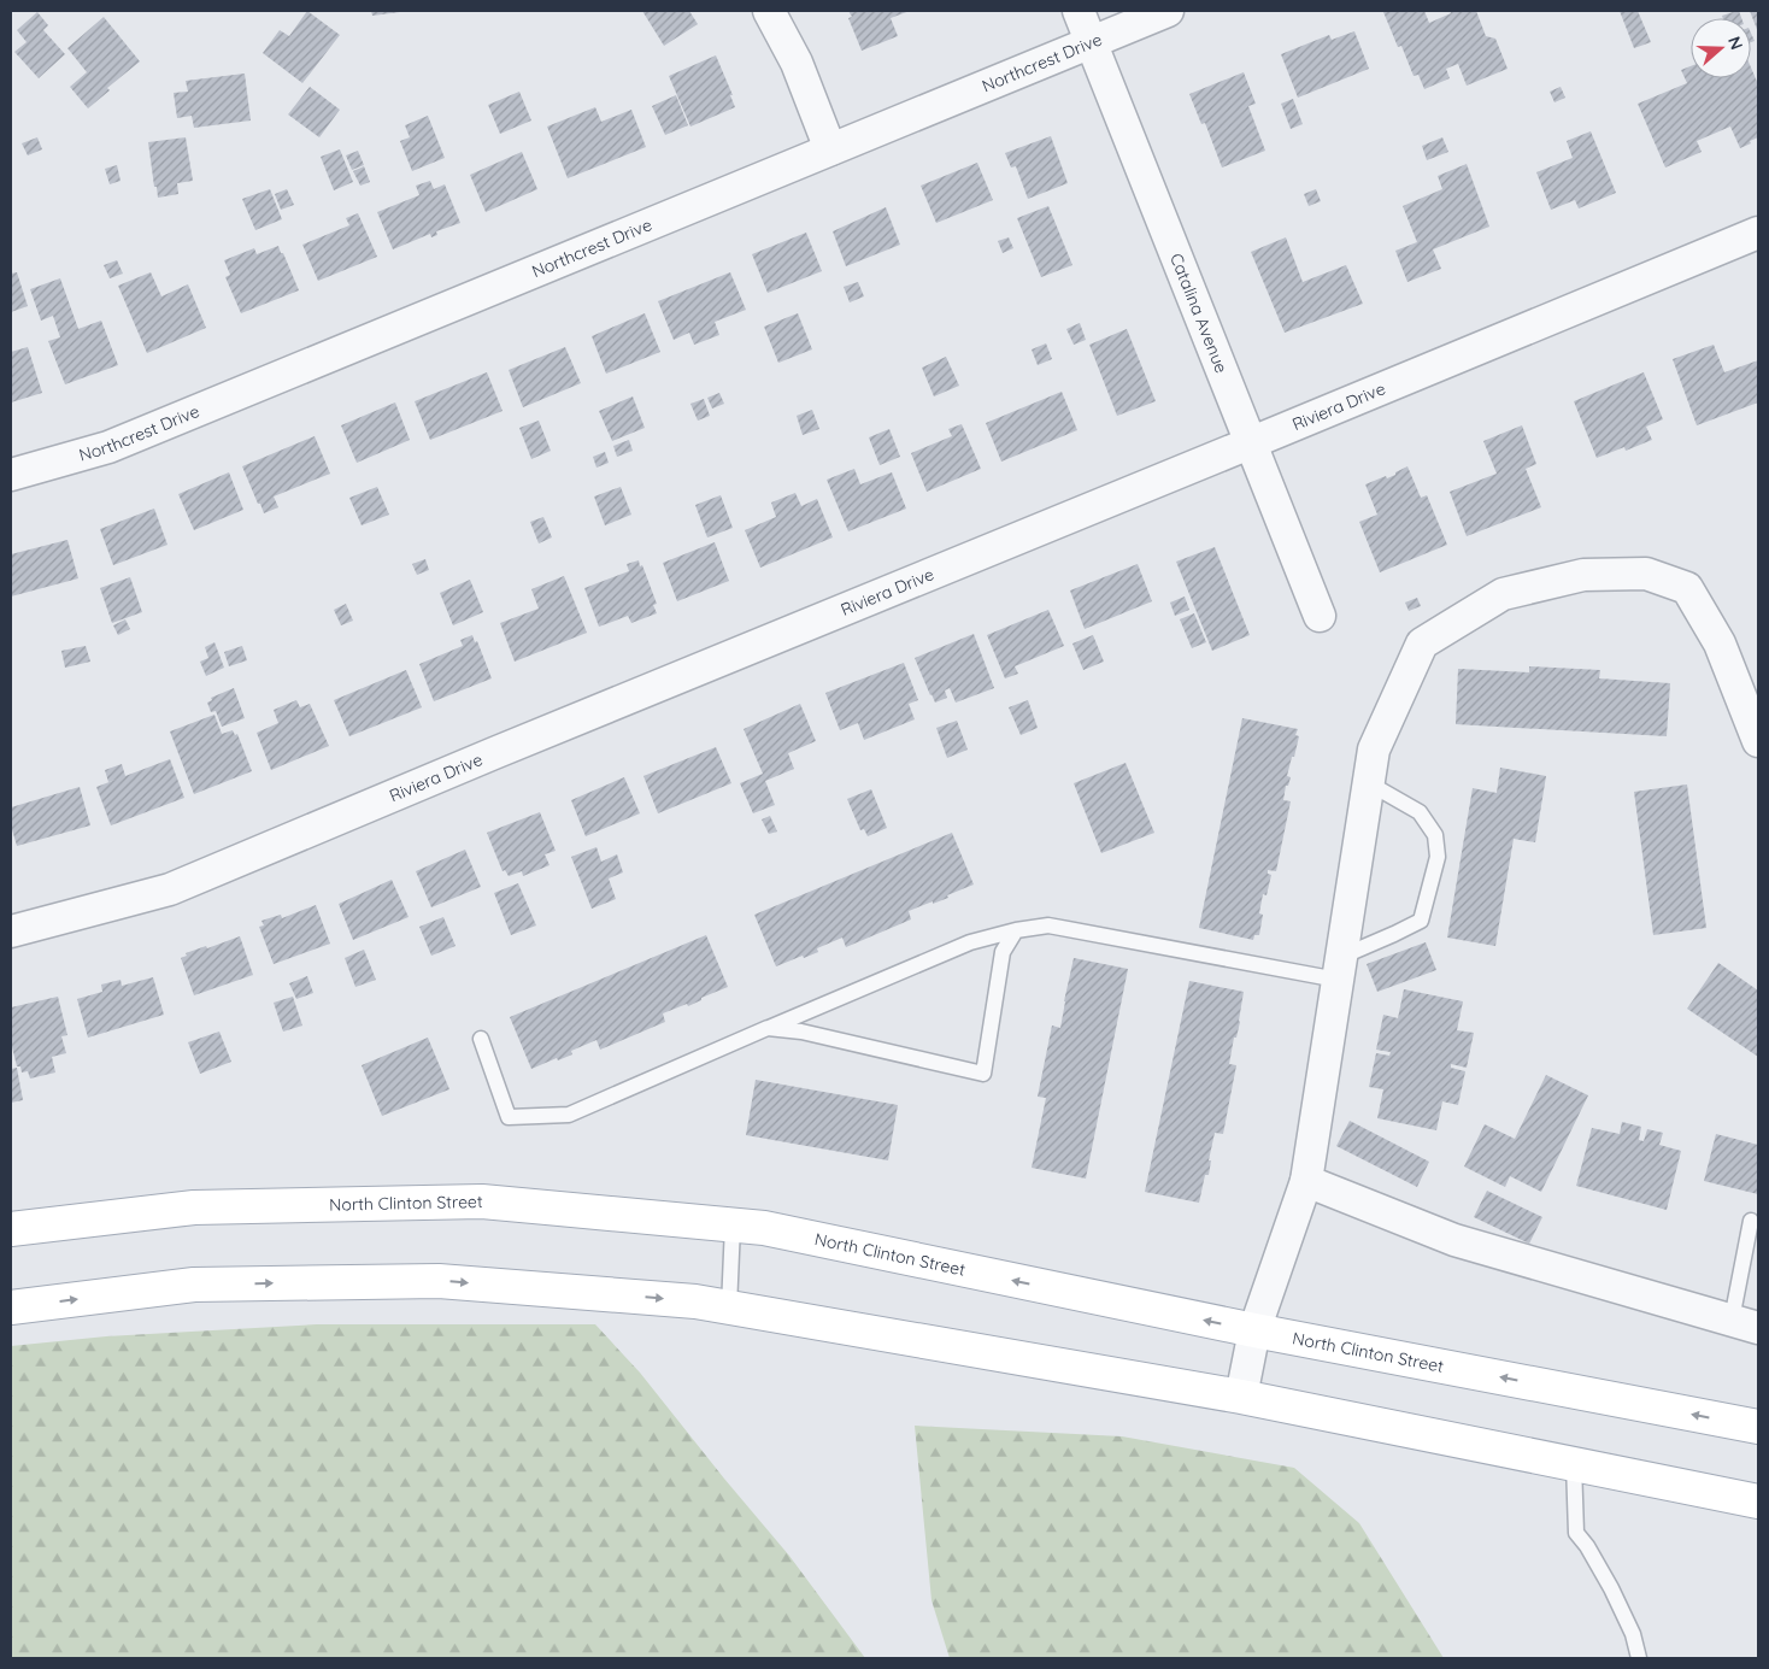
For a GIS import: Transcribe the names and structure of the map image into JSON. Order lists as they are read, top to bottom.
{
  "streets": {
    "main road": ["North Clinton Street"],
    "street": ["Northcrest Drive", "Catalina Avenue", "Riviera Drive"]
  },
  "crossings": [
    ["Northcrest Drive", "Catalina Avenue"],
    ["Catalina Avenue", "Riviera Drive"]
  ],
  "north": "right"
}
